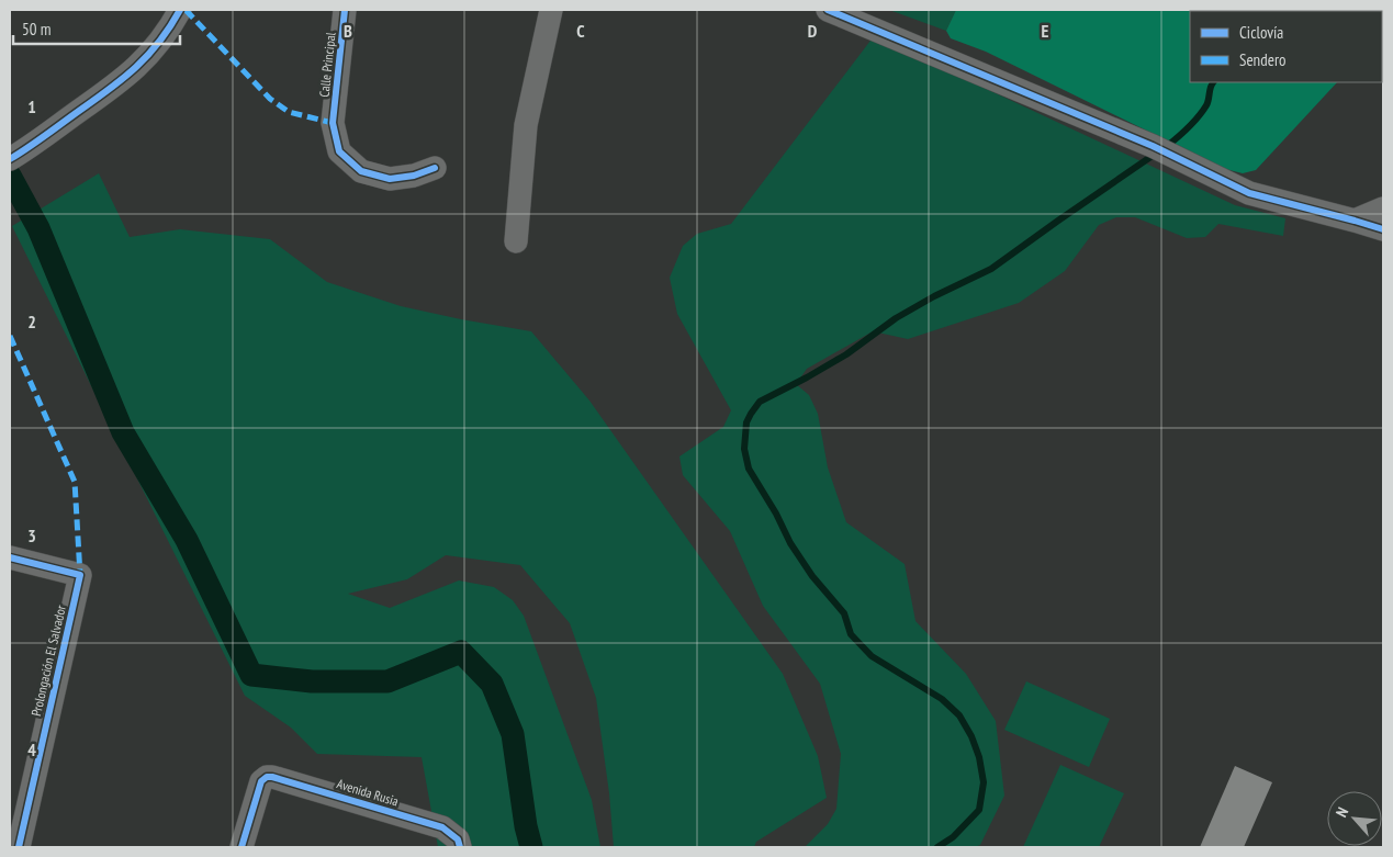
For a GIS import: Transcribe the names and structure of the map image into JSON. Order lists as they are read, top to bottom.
{
  "streets": {
    "street": ["Calle Principal", "Prolongación El Salvador", "Avenida Rusia"]
  },
  "legend": ["Ciclovía", "Sendero"],
  "scale_bar": "50 m",
  "north": "top left",
  "grid": {
    "columns": [
      "B",
      "C",
      "D",
      "E"
    ],
    "rows": [
      "1",
      "2",
      "3",
      "4"
    ]
  }
}
